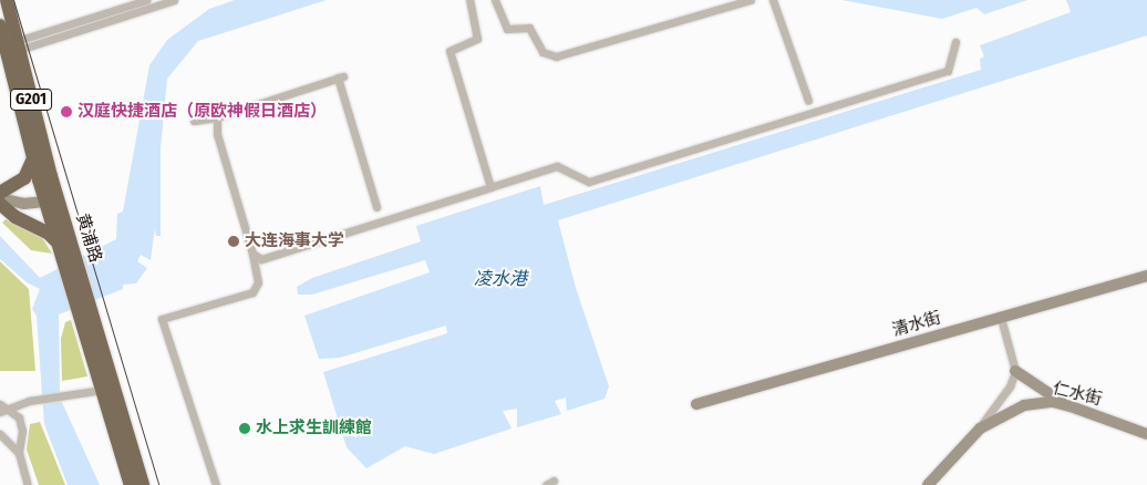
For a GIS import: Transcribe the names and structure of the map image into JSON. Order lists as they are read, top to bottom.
{
  "streets": {
    "highway": ["G201", "黄浦路"],
    "main road": ["清水街", "仁水街"]
  },
  "water": ["凌水港"],
  "places": ["汉庭快捷酒店（原欧神假日酒店）", "大连海事大学", "水上求生訓練館"]
}
